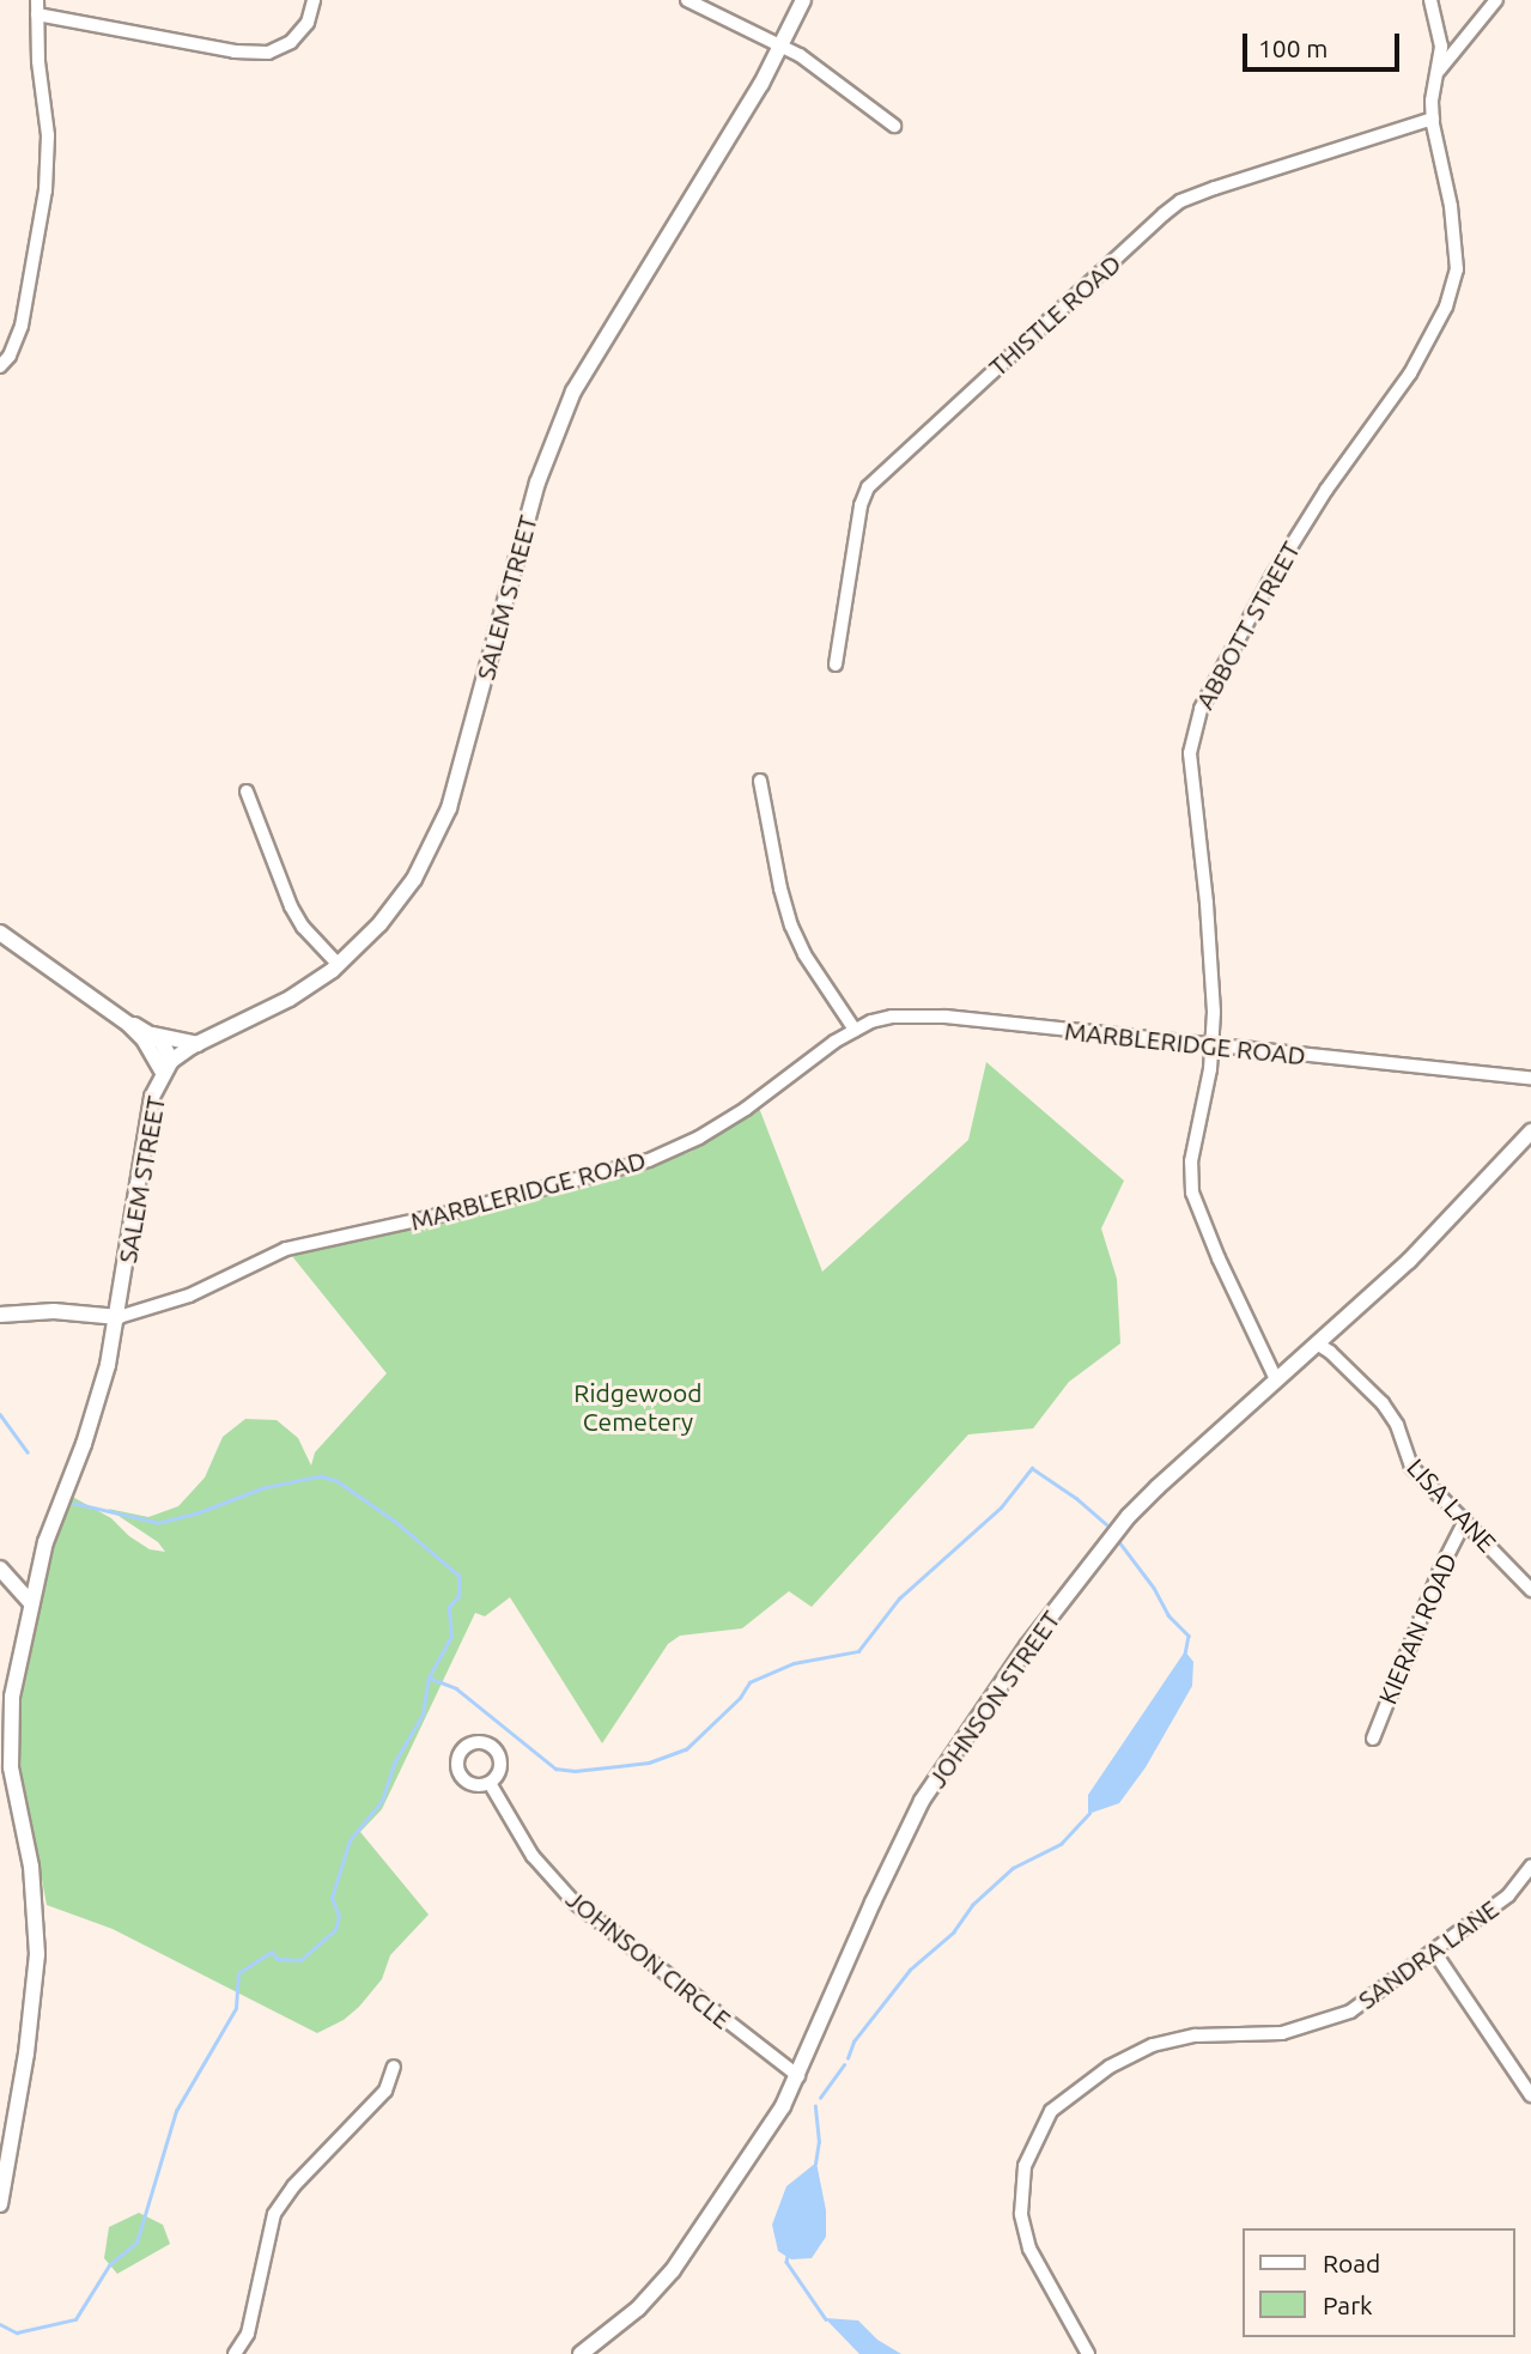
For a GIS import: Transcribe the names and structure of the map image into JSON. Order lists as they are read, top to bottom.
{
  "streets": {
    "street": [
      "THISTLE ROAD",
      "SALEM STREET",
      "ABBOTT STREET",
      "MARBLERIDGE ROAD",
      "LISA LANE",
      "KIERAN ROAD",
      "JOHNSON STREET",
      "SANDRA LANE",
      "JOHNSON CIRCLE"
    ]
  },
  "crossings": [
    ["THISTLE ROAD", "ABBOTT STREET"],
    ["SALEM STREET", "MARBLERIDGE ROAD"],
    ["ABBOTT STREET", "MARBLERIDGE ROAD"],
    ["ABBOTT STREET", "JOHNSON STREET"],
    ["LISA LANE", "KIERAN ROAD"],
    ["LISA LANE", "JOHNSON STREET"],
    ["JOHNSON STREET", "JOHNSON CIRCLE"]
  ],
  "parks": ["Ridgewood Cemetery"],
  "legend": ["Road", "Park"],
  "scale_bar": "100 m"
}
